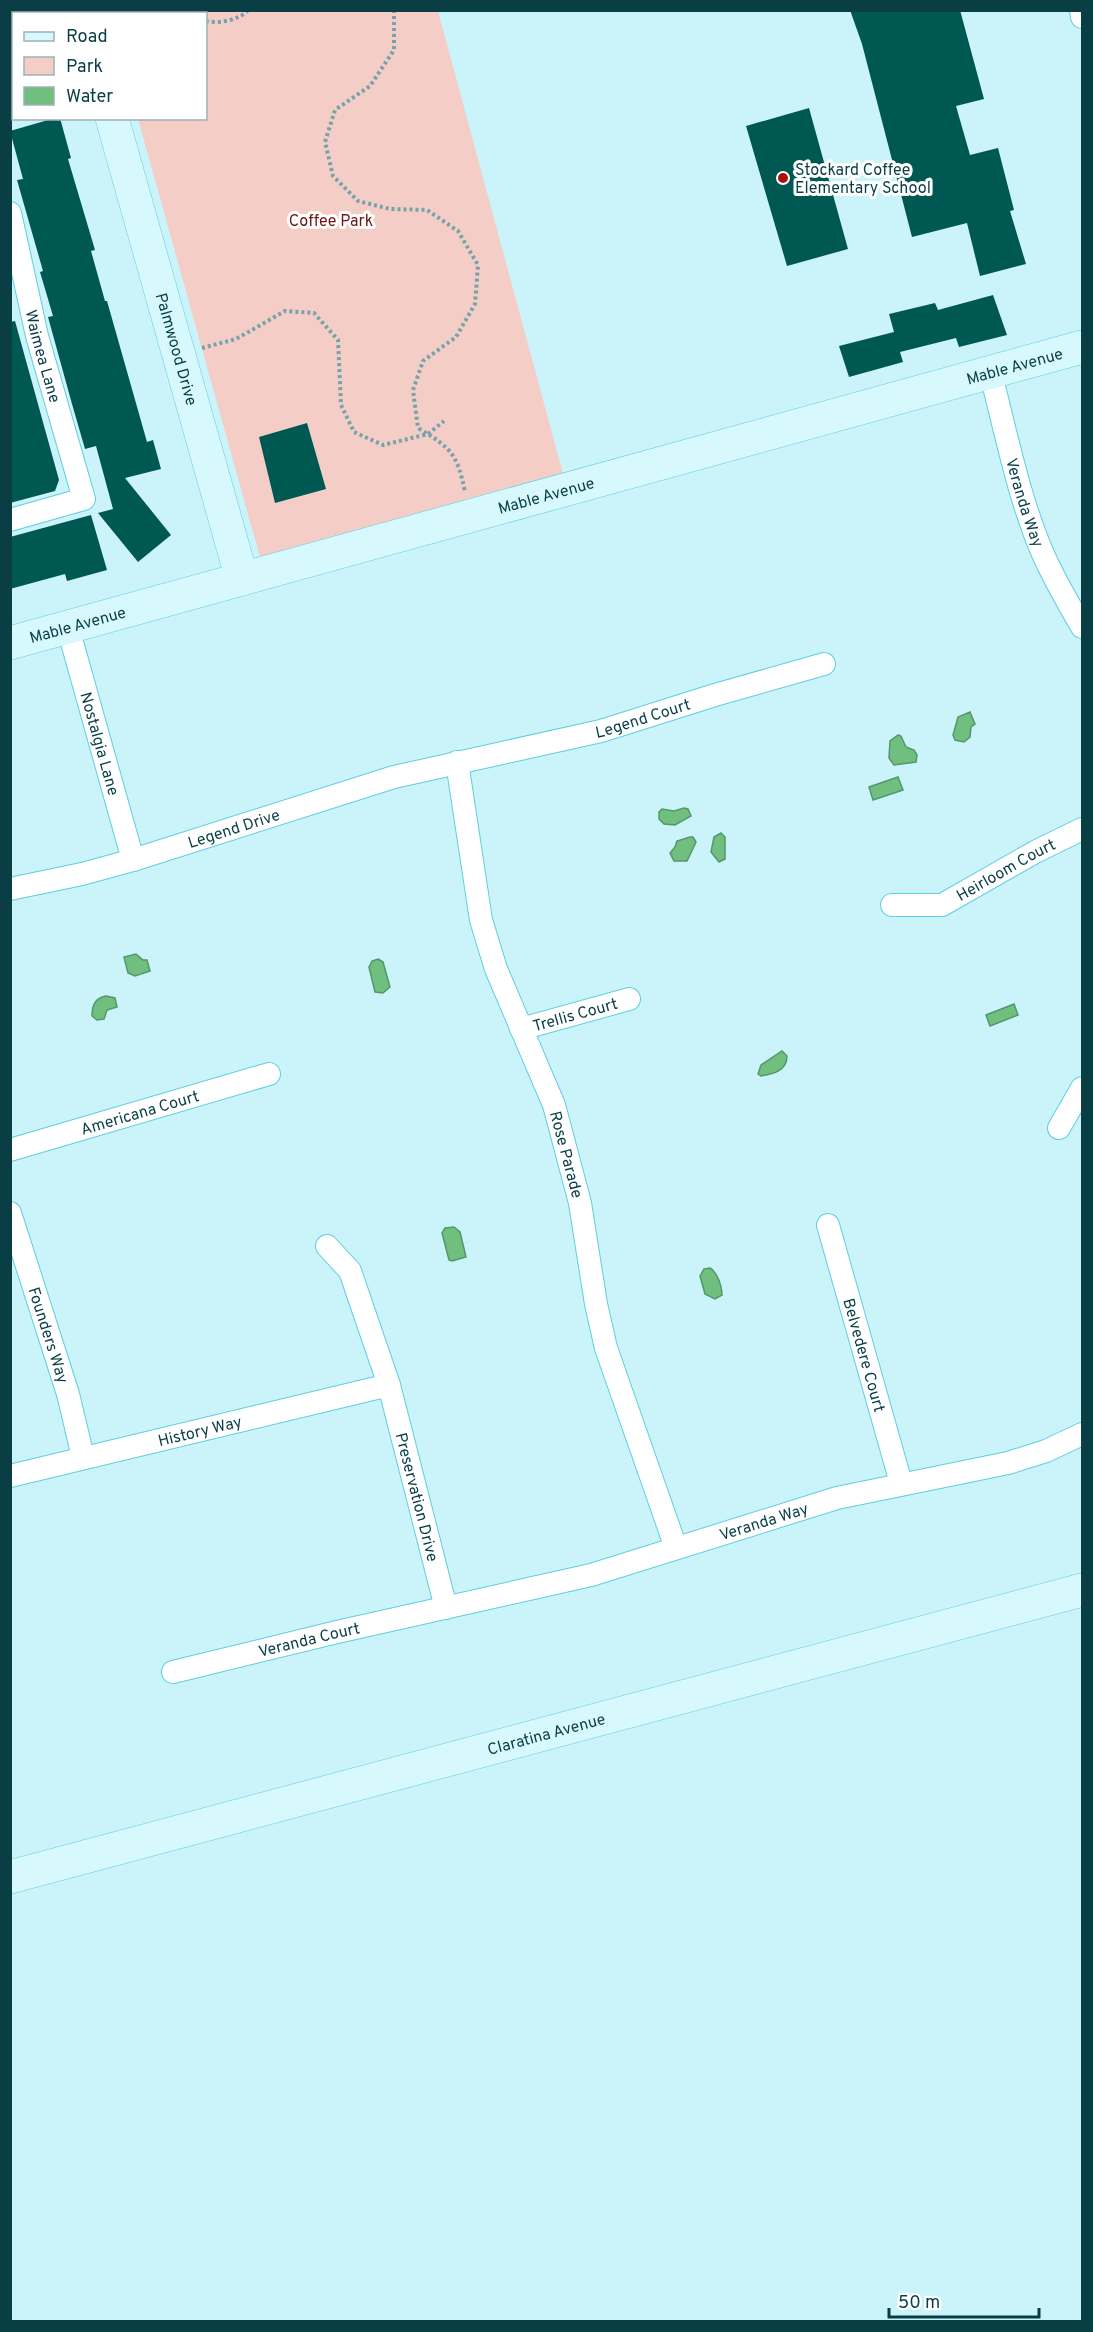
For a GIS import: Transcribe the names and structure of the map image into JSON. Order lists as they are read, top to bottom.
{
  "streets": {
    "street": [
      "Palmwood Drive",
      "Waimea Lane",
      "Mable Avenue",
      "Veranda Way",
      "Legend Court",
      "Nostalgia Lane",
      "Legend Drive",
      "Heirloom Court",
      "Trellis Court",
      "Americana Court",
      "Rose Parade",
      "Founders Way",
      "Belvedere Court",
      "History Way",
      "Preservation Drive",
      "Veranda Court",
      "Claratina Avenue"
    ]
  },
  "crossings": [
    ["Palmwood Drive", "Mable Avenue"],
    ["Mable Avenue", "Veranda Way"],
    ["Mable Avenue", "Nostalgia Lane"],
    ["Veranda Way", "Rose Parade"],
    ["Veranda Way", "Belvedere Court"],
    ["Veranda Way", "Preservation Drive"],
    ["Veranda Way", "Veranda Court"],
    ["Legend Court", "Legend Drive"],
    ["Legend Court", "Rose Parade"],
    ["Nostalgia Lane", "Legend Drive"],
    ["Legend Drive", "Rose Parade"],
    ["Trellis Court", "Rose Parade"],
    ["Founders Way", "History Way"],
    ["History Way", "Preservation Drive"],
    ["Preservation Drive", "Veranda Court"]
  ],
  "parks": ["Coffee Park"],
  "places": ["Stockard Coffee Elementary School"],
  "legend": ["Road", "Park", "Water"],
  "scale_bar": "50 m"
}
